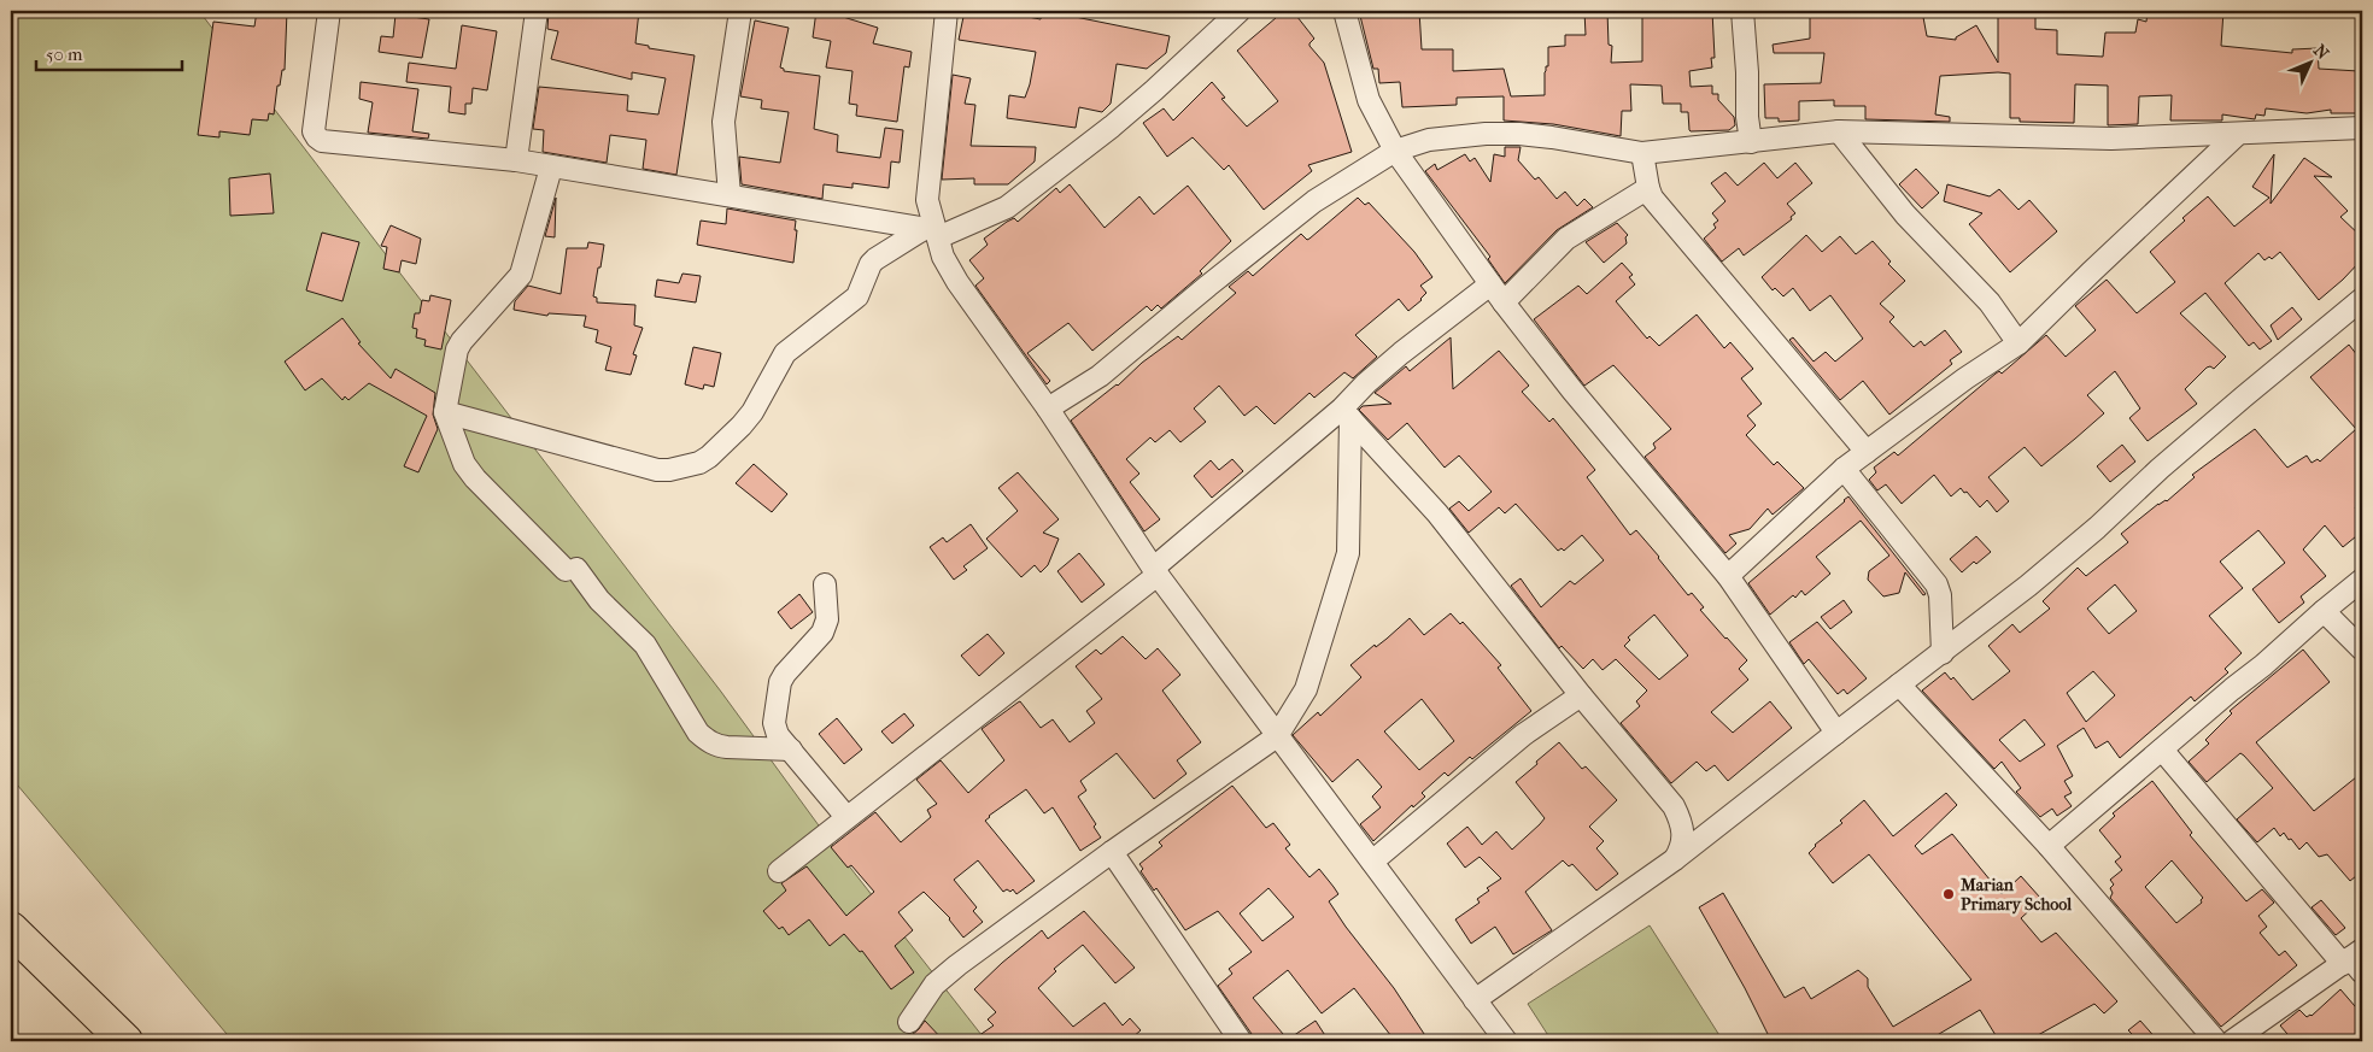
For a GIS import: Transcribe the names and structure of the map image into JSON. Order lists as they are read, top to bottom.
{
  "places": ["Marian Primary School"],
  "scale_bar": "50 m",
  "north": "top right"
}
